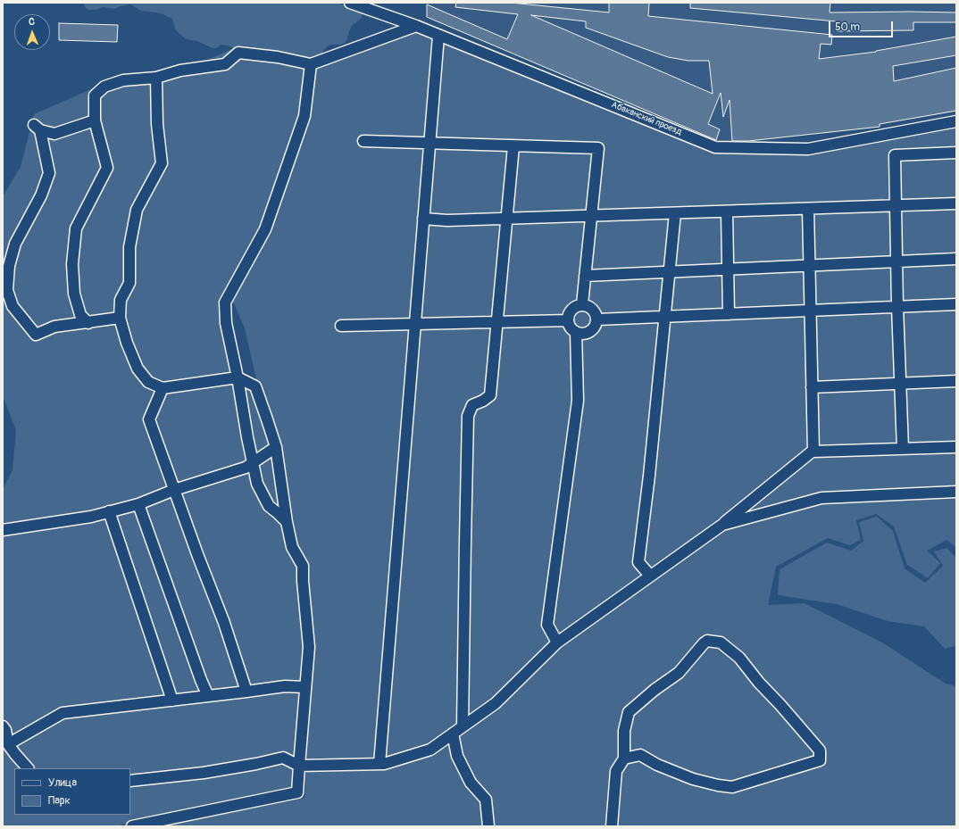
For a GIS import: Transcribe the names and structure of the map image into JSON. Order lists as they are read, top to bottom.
{
  "streets": {
    "lane": ["Абаканский проезд"]
  },
  "legend": ["Улица", "Парк"],
  "scale_bar": "50 m",
  "north": "top"
}
